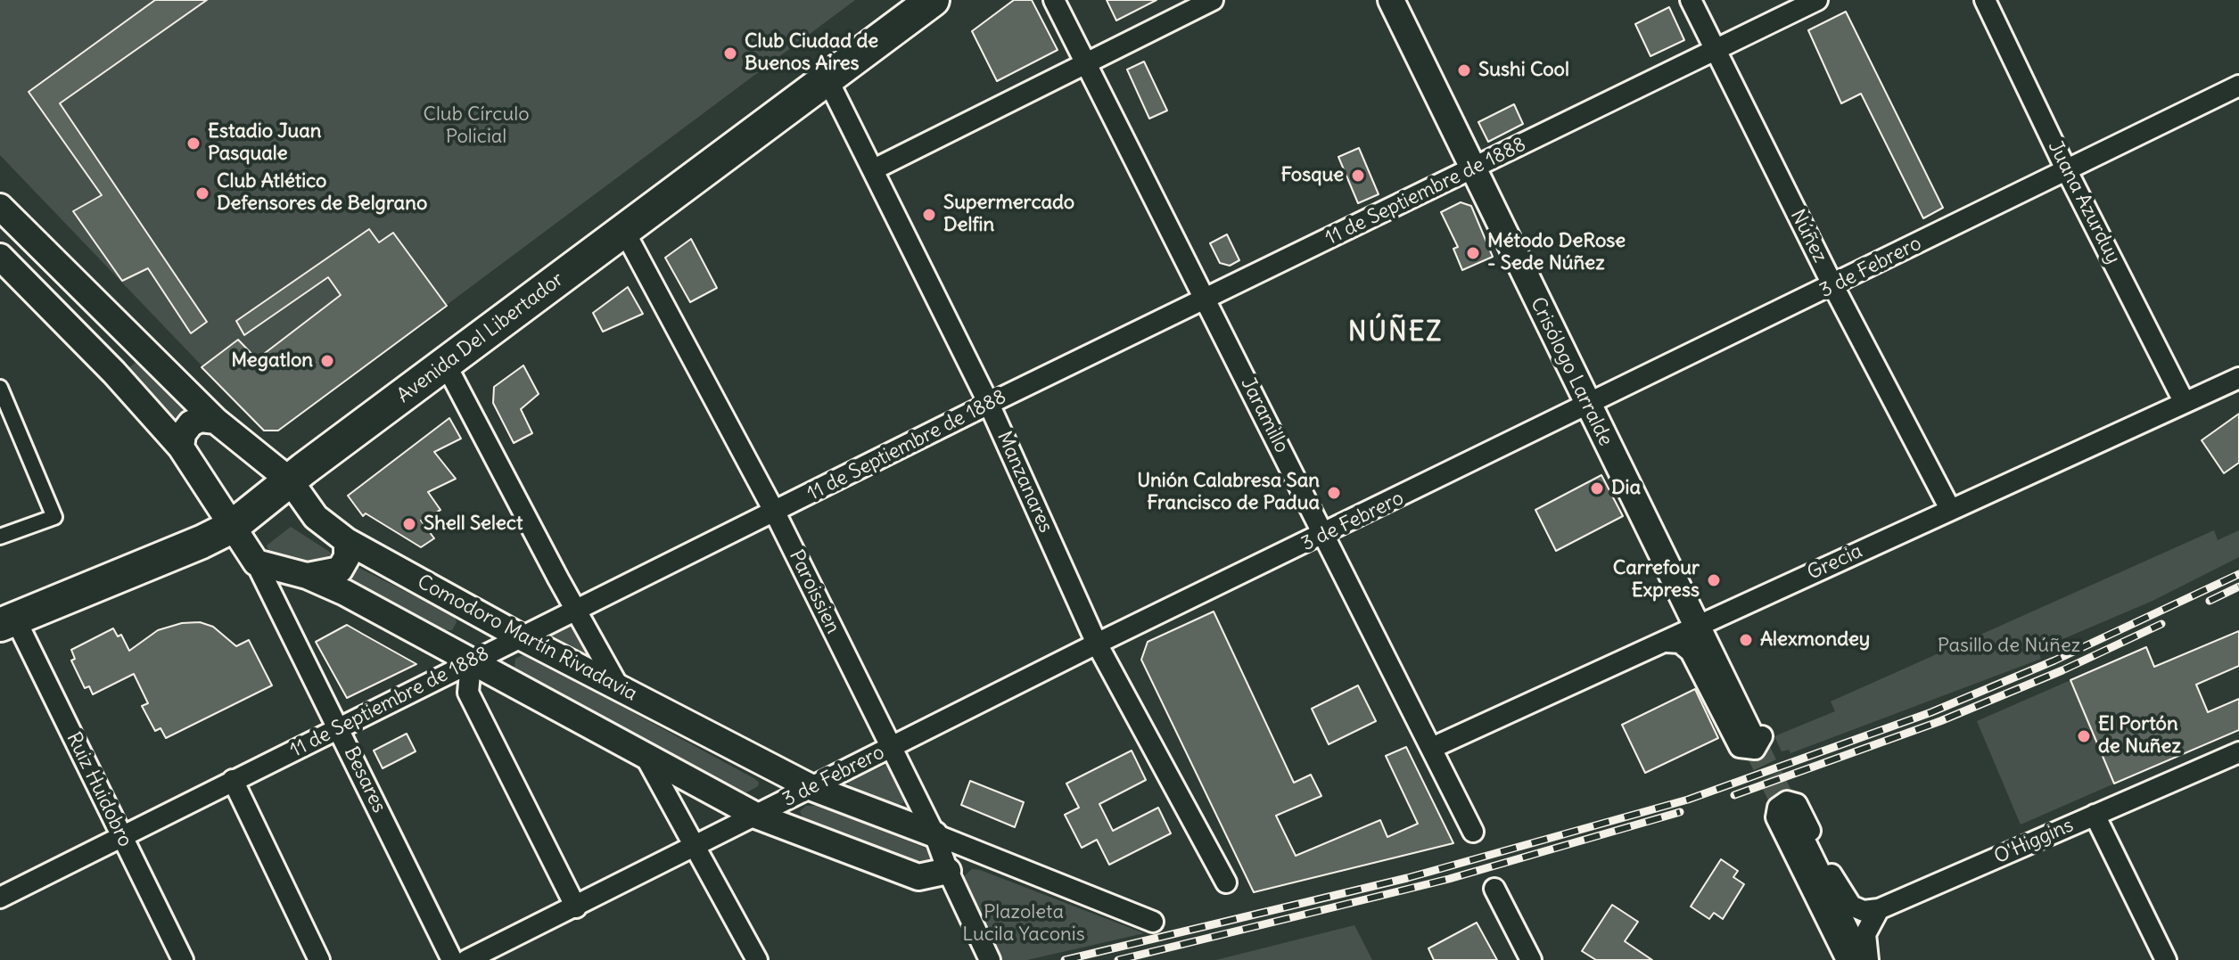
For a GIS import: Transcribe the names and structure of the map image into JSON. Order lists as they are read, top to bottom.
{
  "streets": {
    "main road": ["Avenida Del Libertador"],
    "street": [
      "11 de Septiembre de 1888",
      "Juana Azurduy",
      "Núñez",
      "3 de Febrero",
      "Crisólogo Larralde",
      "Jaramillo",
      "Manzanares",
      "Grecia",
      "Paroissien",
      "Comodoro Martín Rivadavia",
      "Besares",
      "Ruiz Huidobro",
      "O'Higgins"
    ]
  },
  "crossings": [
    ["11 de Septiembre de 1888", "Núñez"],
    ["11 de Septiembre de 1888", "Crisólogo Larralde"],
    ["11 de Septiembre de 1888", "Jaramillo"],
    ["11 de Septiembre de 1888", "Manzanares"],
    ["11 de Septiembre de 1888", "Paroissien"],
    ["11 de Septiembre de 1888", "Comodoro Martín Rivadavia"],
    ["11 de Septiembre de 1888", "Besares"],
    ["11 de Septiembre de 1888", "Ruiz Huidobro"],
    ["Juana Azurduy", "3 de Febrero"],
    ["Juana Azurduy", "Grecia"],
    ["Núñez", "3 de Febrero"],
    ["Núñez", "Grecia"],
    ["3 de Febrero", "Crisólogo Larralde"],
    ["3 de Febrero", "Jaramillo"],
    ["3 de Febrero", "Manzanares"],
    ["3 de Febrero", "Paroissien"],
    ["3 de Febrero", "Comodoro Martín Rivadavia"],
    ["Avenida Del Libertador", "Manzanares"],
    ["Avenida Del Libertador", "Paroissien"],
    ["Avenida Del Libertador", "Comodoro Martín Rivadavia"],
    ["Avenida Del Libertador", "Ruiz Huidobro"],
    ["Crisólogo Larralde", "Grecia"],
    ["Jaramillo", "Grecia"],
    ["Paroissien", "Comodoro Martín Rivadavia"]
  ],
  "districts": ["NÚÑEZ"],
  "parks": ["Club Círculo Policial", "Pasillo de Núñez", "Plazoleta Lucila Yaconis"],
  "places": [
    "Club Ciudad de Buenos Aires",
    "Sushi Cool",
    "Estadio Juan Pasquale",
    "Fosque",
    "Club Atlético Defensores de Belgrano",
    "Supermercado Delfin",
    "Método DeRose - Sede Núñez",
    "Megatlon",
    "Dia",
    "Unión Calabresa San Francisco de Padua",
    "Shell Select",
    "Carrefour Express",
    "Alexmondey",
    "El Portón de Nuñez"
  ]
}
